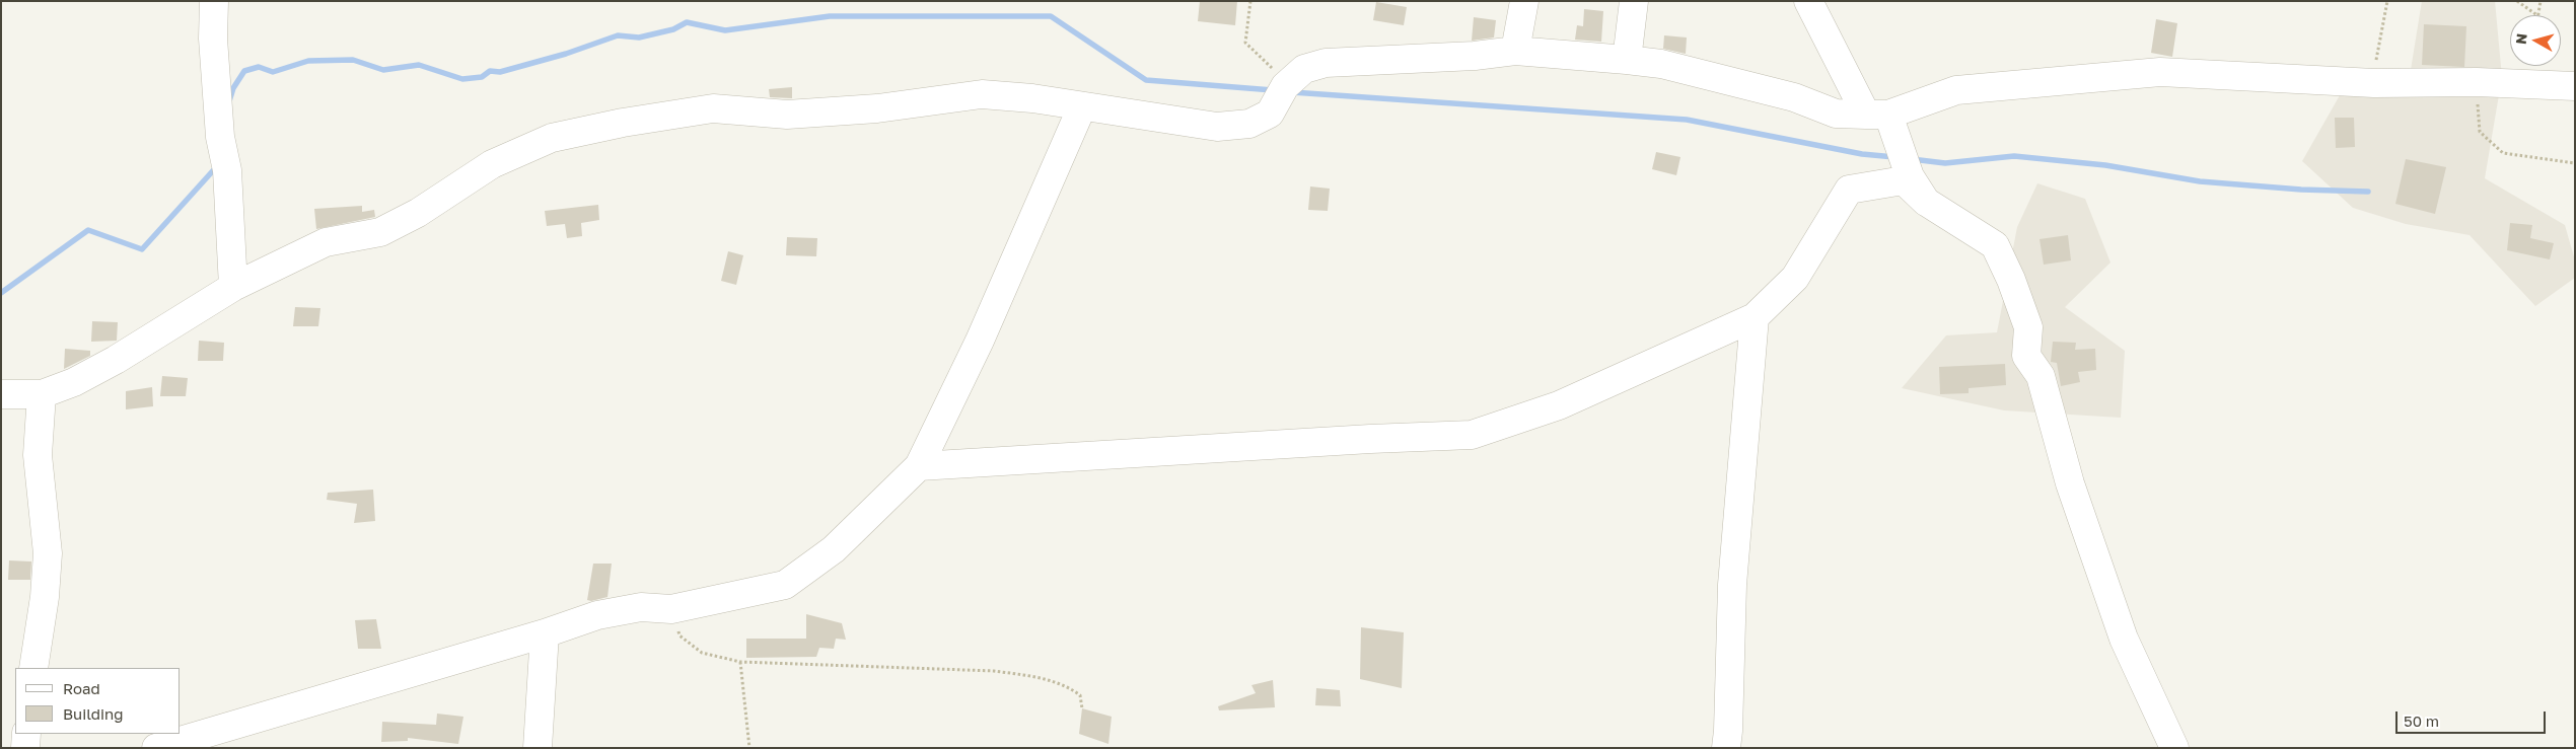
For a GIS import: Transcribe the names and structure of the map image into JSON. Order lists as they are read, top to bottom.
{
  "legend": ["Road", "Building"],
  "scale_bar": "50 m",
  "north": "left"
}
